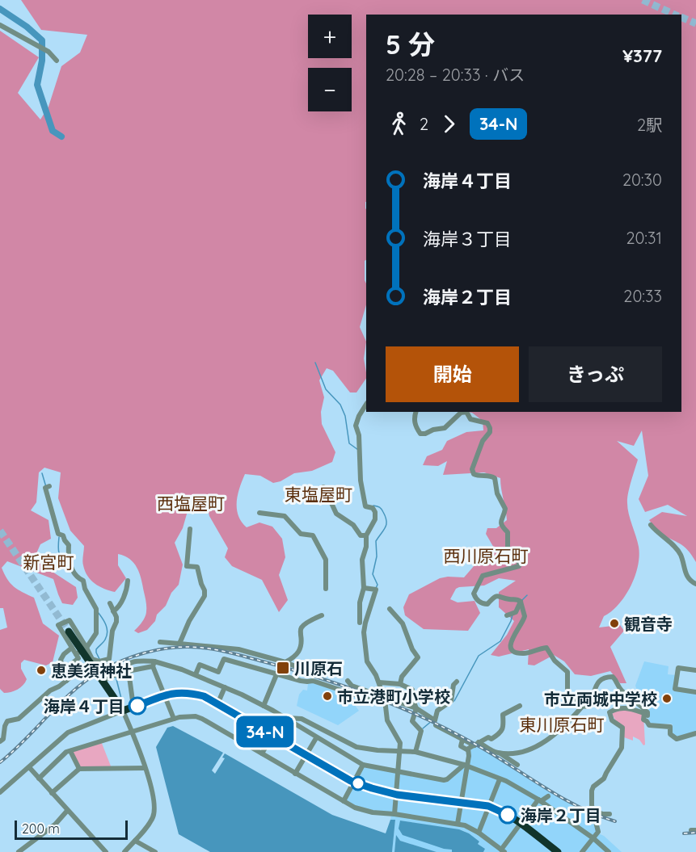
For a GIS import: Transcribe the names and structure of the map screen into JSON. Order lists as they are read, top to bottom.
{
  "districts": [
    "東塩屋町",
    "西塩屋町",
    "西川原石町",
    "新宮町",
    "東川原石町"
  ],
  "places": {
    "other": [
      "観音寺",
      "恵美須神社",
      "市立港町小学校",
      "市立両城中学校",
      "海岸４丁目",
      "海岸２丁目"
    ],
    "transit": ["川原石"]
  },
  "lines": ["bus line 34-N"],
  "scale_bar": "200 m",
  "page": {
    "on_map": "34-N",
    "map_buttons": ["+", "−"],
    "heading": ["5 分", "20:28 – 20:33 · バス", "¥377"],
    "legs": ["2", "34-N", "2駅"],
    "list": [
      {
        "name": "海岸４丁目",
        "value": "20:30"
      },
      {
        "name": "海岸３丁目",
        "value": "20:31"
      },
      {
        "name": "海岸２丁目",
        "value": "20:33"
      }
    ],
    "buttons": ["開始", "きっぷ"],
    "scale": "200 m"
  }
}
